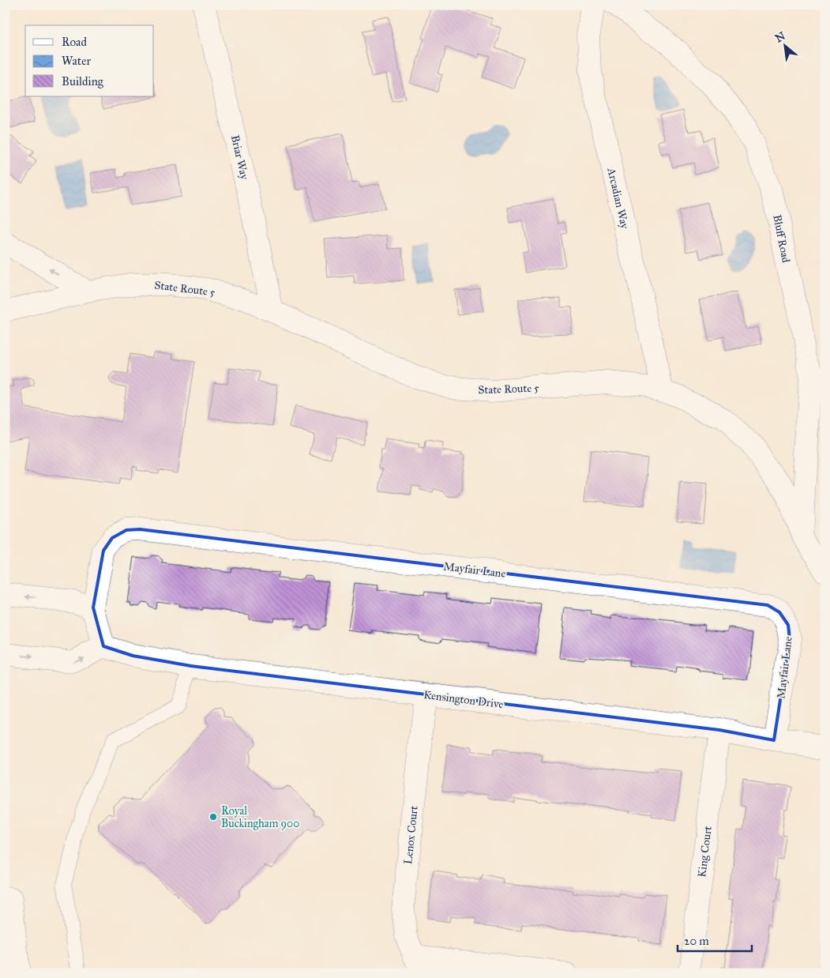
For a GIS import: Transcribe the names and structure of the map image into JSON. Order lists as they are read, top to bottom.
{
  "streets": {
    "street": [
      "Briar Way",
      "Arcadian Way",
      "Bluff Road",
      "State Route 5",
      "Mayfair Lane",
      "Kensington Drive",
      "Lenox Court",
      "King Court"
    ]
  },
  "crossings": [
    ["Briar Way", "State Route 5"],
    ["Arcadian Way", "State Route 5"],
    ["Bluff Road", "State Route 5"],
    ["Mayfair Lane", "Kensington Drive"],
    ["Kensington Drive", "Lenox Court"],
    ["Kensington Drive", "King Court"]
  ],
  "places": ["Royal Buckingham 900"],
  "legend": ["Road", "Water", "Building"],
  "scale_bar": "20 m",
  "north": "top left"
}
